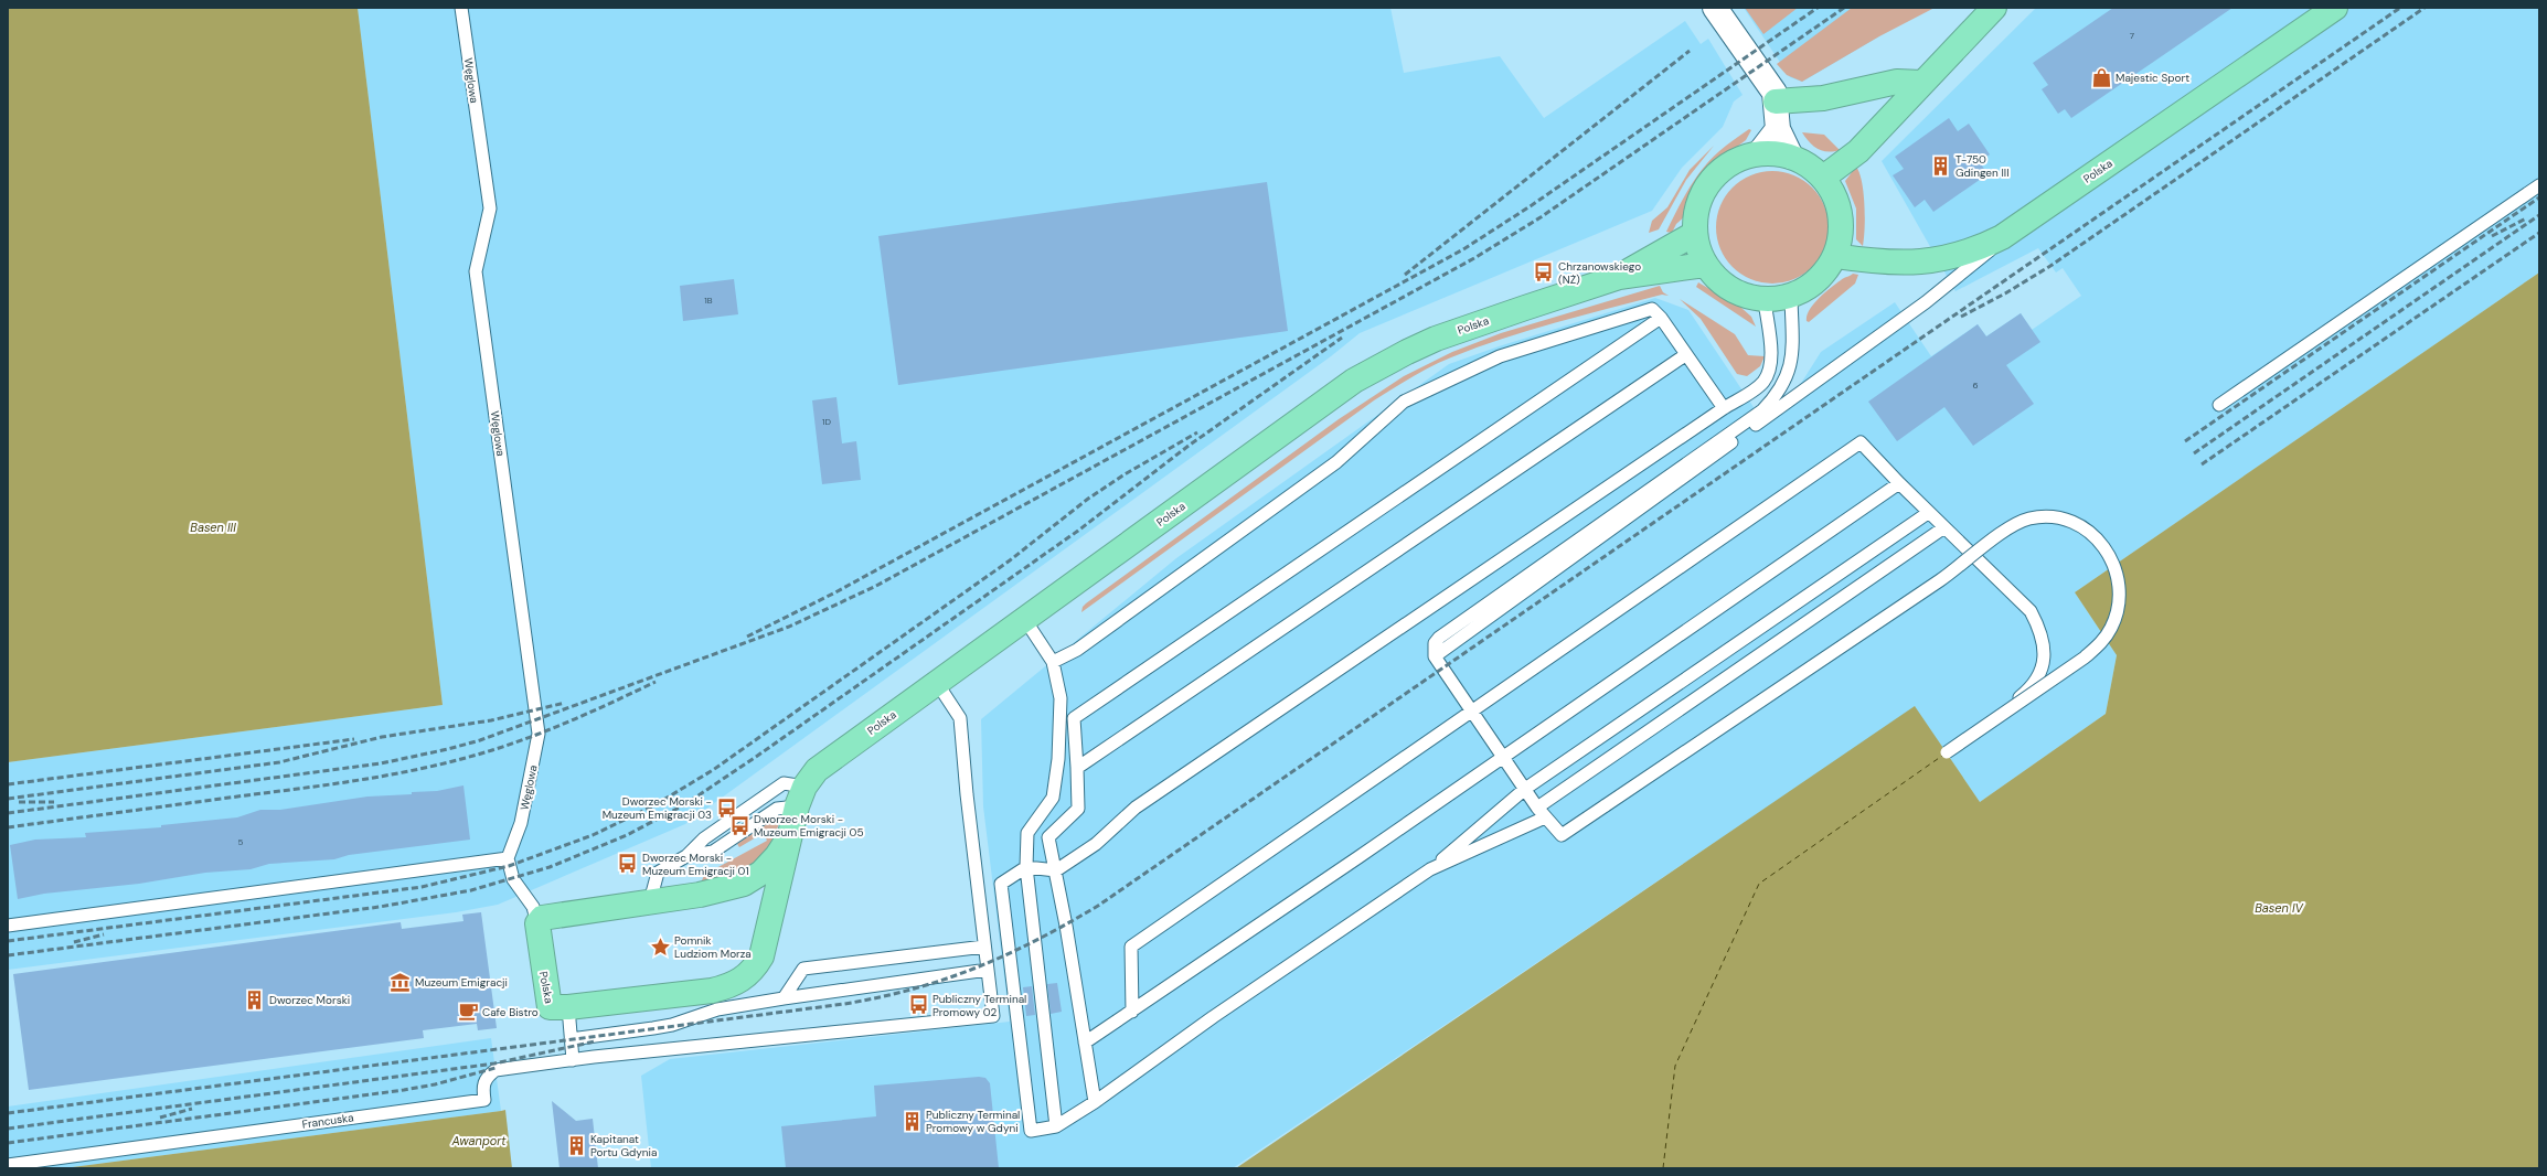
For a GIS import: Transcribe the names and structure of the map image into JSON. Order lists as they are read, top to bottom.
{
  "streets": {
    "highway": ["Polska"],
    "lane": ["Węglowa", "Francuska"]
  },
  "water": ["Basen III", "Basen IV", "Awanport"],
  "places": {
    "shop": ["Majestic Sport"],
    "building": [
      "T-750 Gdingen III",
      "Dworzec Morski",
      "Publiczny Terminal Promowy w Gdyni",
      "Kapitanat Portu Gdynia"
    ],
    "bus stop": [
      "Chrzanowskiego (NŻ)",
      "Dworzec Morski - Muzeum Emigracji 03",
      "Dworzec Morski - Muzeum Emigracji 05",
      "Dworzec Morski - Muzeum Emigracji 01",
      "Publiczny Terminal Promowy 02"
    ],
    "place": ["Pomnik Ludziom Morza"],
    "museum": ["Muzeum Emigracji"],
    "cafe": ["Cafe Bistro"]
  },
  "house_numbers": [
    "7",
    "1B",
    "6",
    "1D",
    "5"
  ]
}
